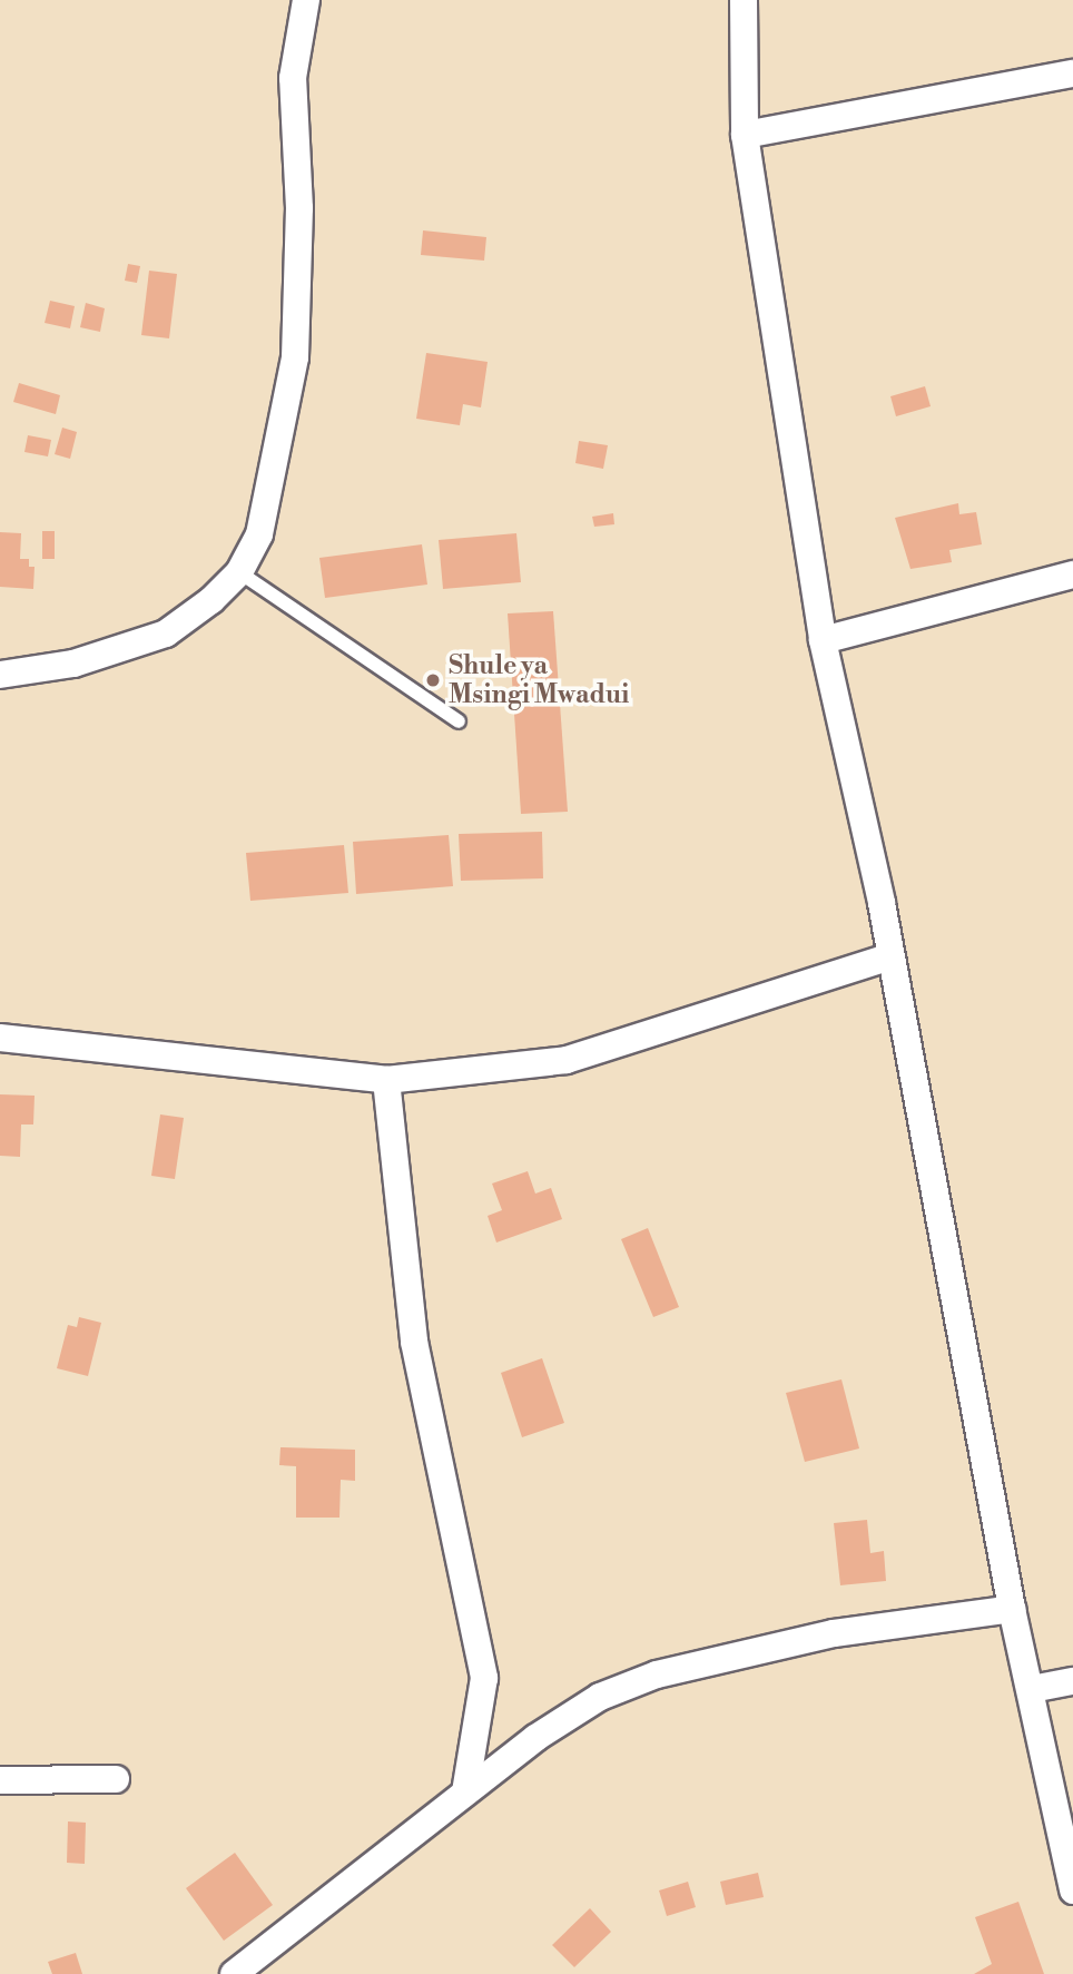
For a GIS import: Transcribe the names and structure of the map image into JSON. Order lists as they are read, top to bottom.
{
  "places": ["Shule ya Msingi Mwadui"]
}
